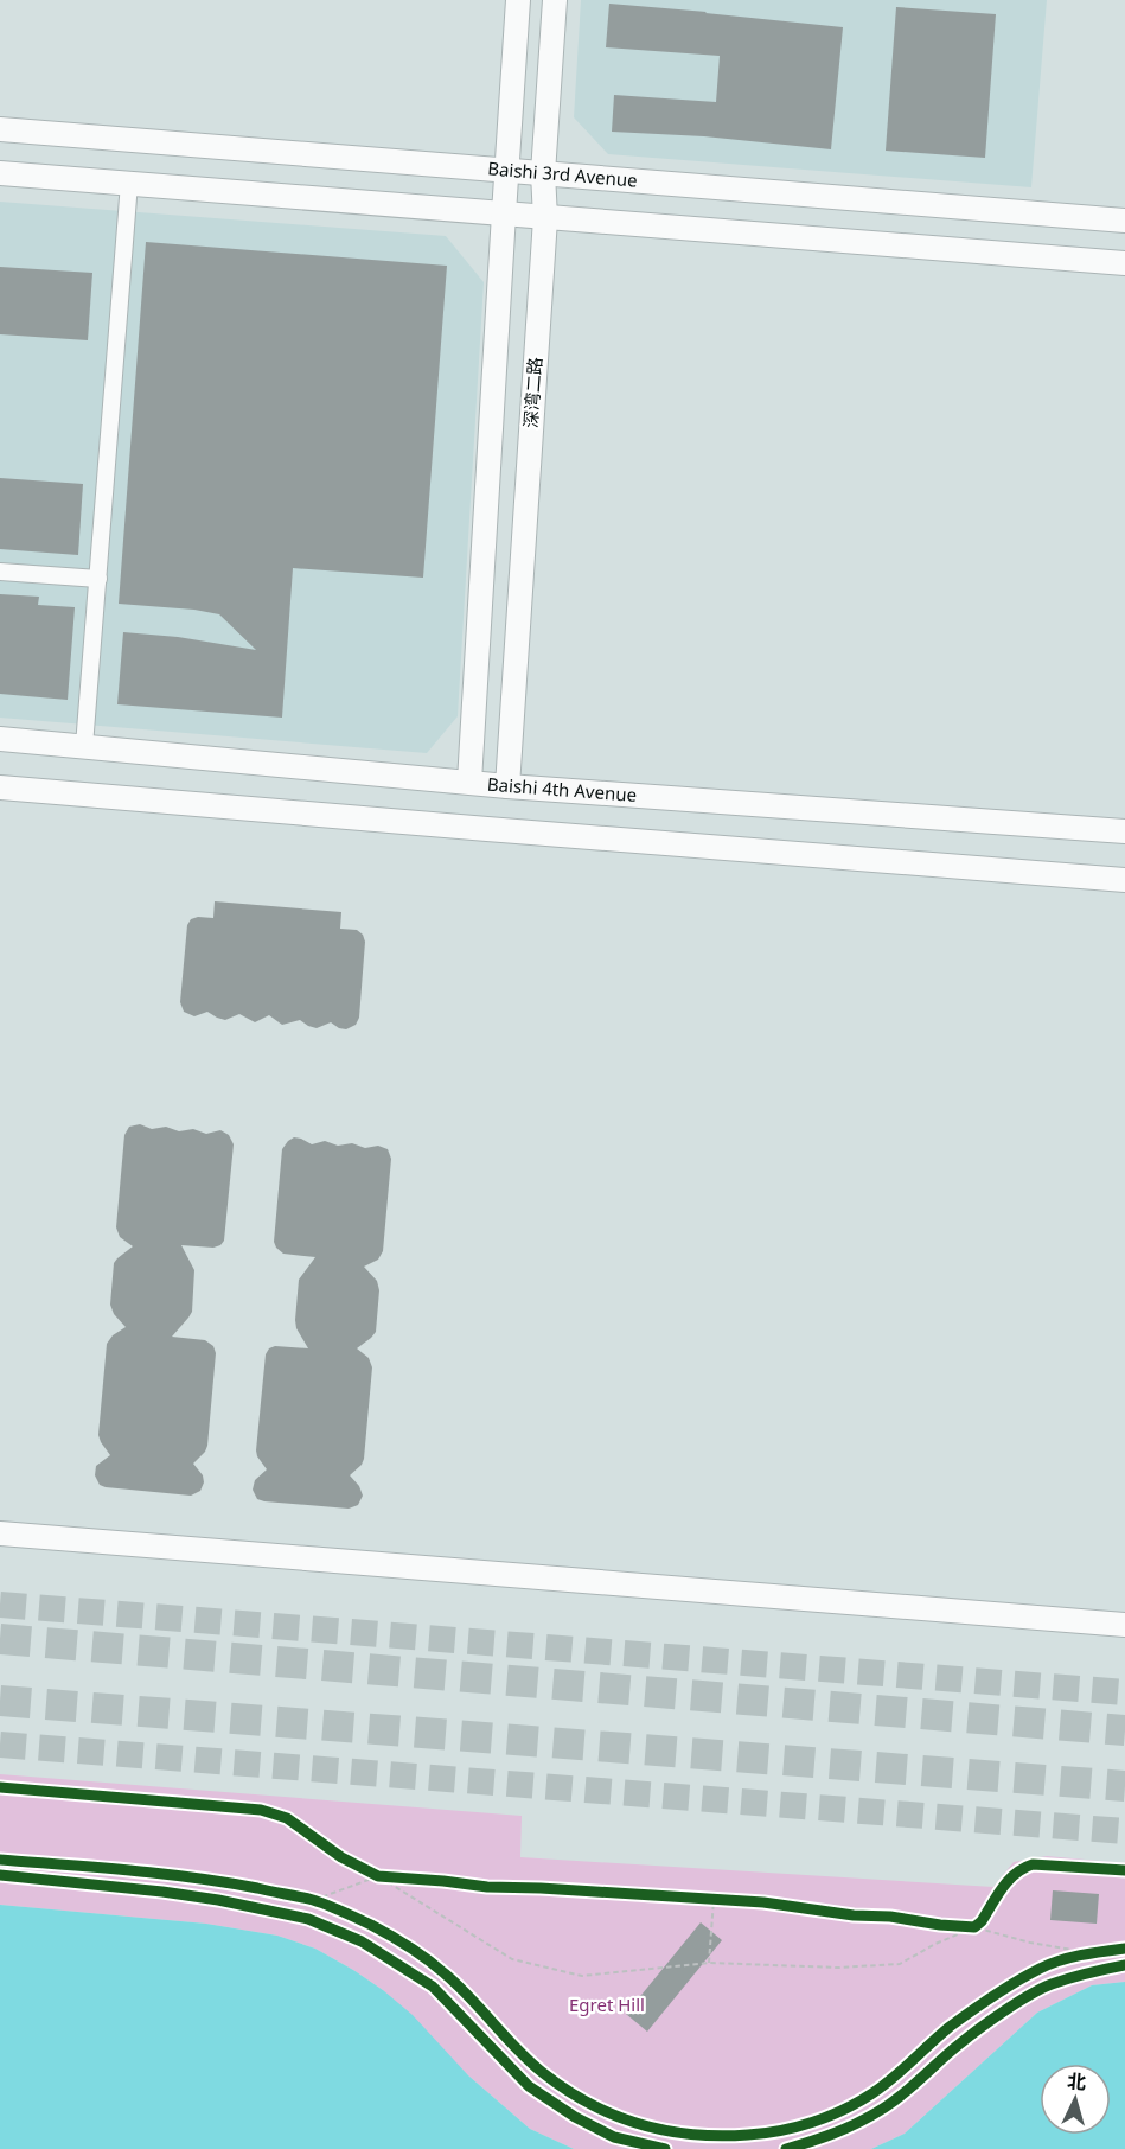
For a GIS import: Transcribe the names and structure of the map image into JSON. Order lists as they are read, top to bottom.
{
  "streets": {
    "street": ["Baishi 3rd Avenue", "深湾二路", "Baishi 4th Avenue"]
  },
  "crossings": [
    ["Baishi 3rd Avenue", "深湾二路"],
    ["深湾二路", "Baishi 4th Avenue"]
  ],
  "parks": ["Egret Hill"],
  "north": "top"
}
